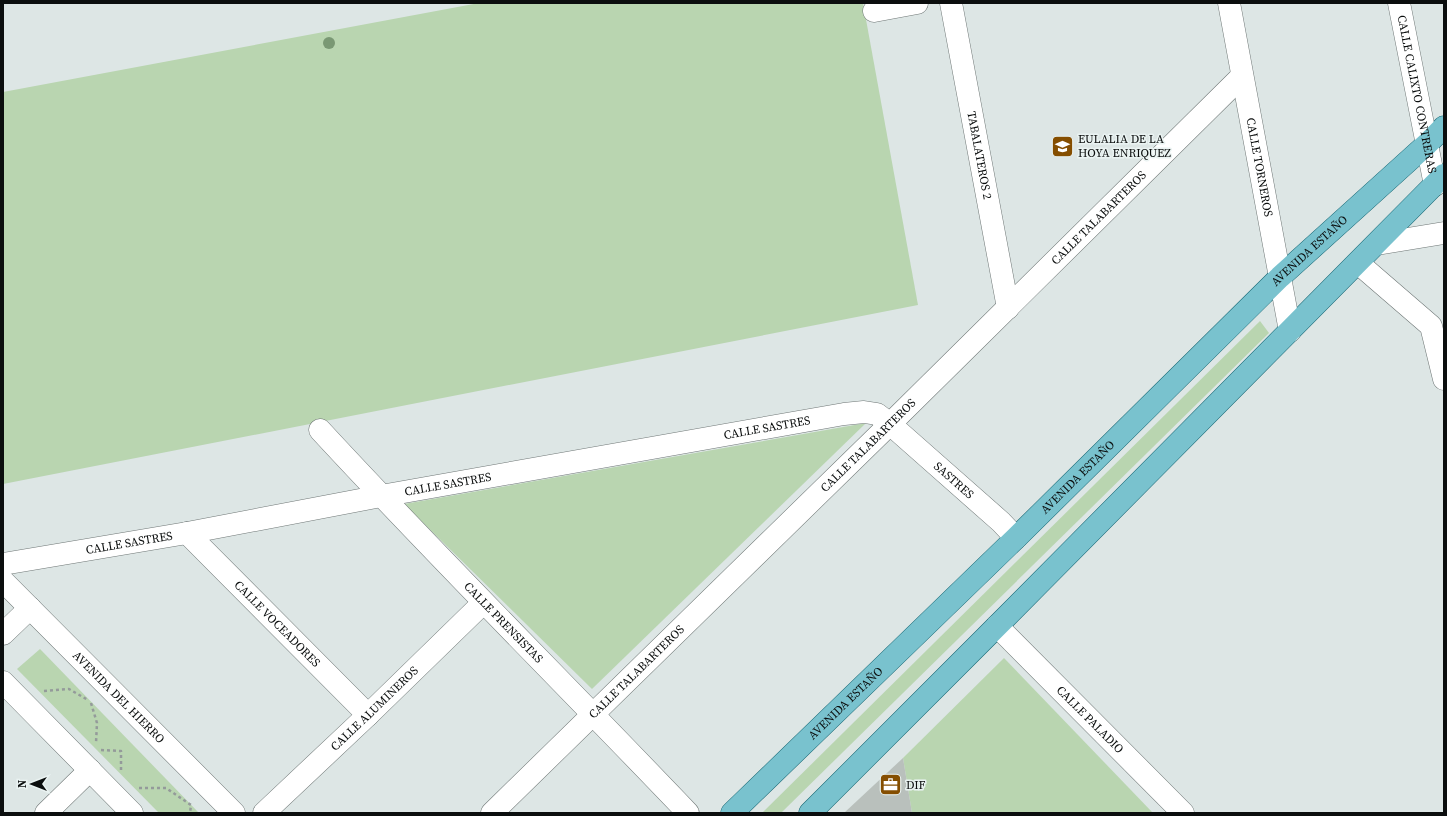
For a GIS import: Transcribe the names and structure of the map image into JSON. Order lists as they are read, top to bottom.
{
  "streets": {
    "main road": ["AVENIDA ESTAÑO"],
    "street": [
      "CALLE CALIXTO CONTRERAS",
      "TABALATEROS 2",
      "CALLE TORNEROS",
      "CALLE TALABARTEROS",
      "CALLE SASTRES",
      "SASTRES",
      "CALLE PRENSISTAS",
      "CALLE VOCEADORES",
      "AVENIDA DEL HIERRO",
      "CALLE ALUMINEROS",
      "CALLE PALADIO"
    ]
  },
  "crossings": [
    ["CALLE CALIXTO CONTRERAS", "AVENIDA ESTAÑO"],
    ["TABALATEROS 2", "CALLE TALABARTEROS"],
    ["CALLE TORNEROS", "CALLE TALABARTEROS"],
    ["CALLE TORNEROS", "AVENIDA ESTAÑO"],
    ["CALLE TALABARTEROS", "CALLE SASTRES"],
    ["CALLE TALABARTEROS", "SASTRES"],
    ["CALLE TALABARTEROS", "CALLE PRENSISTAS"],
    ["AVENIDA ESTAÑO", "SASTRES"],
    ["CALLE SASTRES", "SASTRES"],
    ["CALLE SASTRES", "CALLE PRENSISTAS"],
    ["CALLE SASTRES", "CALLE VOCEADORES"],
    ["CALLE PRENSISTAS", "CALLE ALUMINEROS"],
    ["CALLE VOCEADORES", "CALLE ALUMINEROS"]
  ],
  "places": {
    "school or university": ["EULALIA DE LA HOYA ENRIQUEZ"],
    "office": ["DIF"]
  },
  "north": "left"
}
